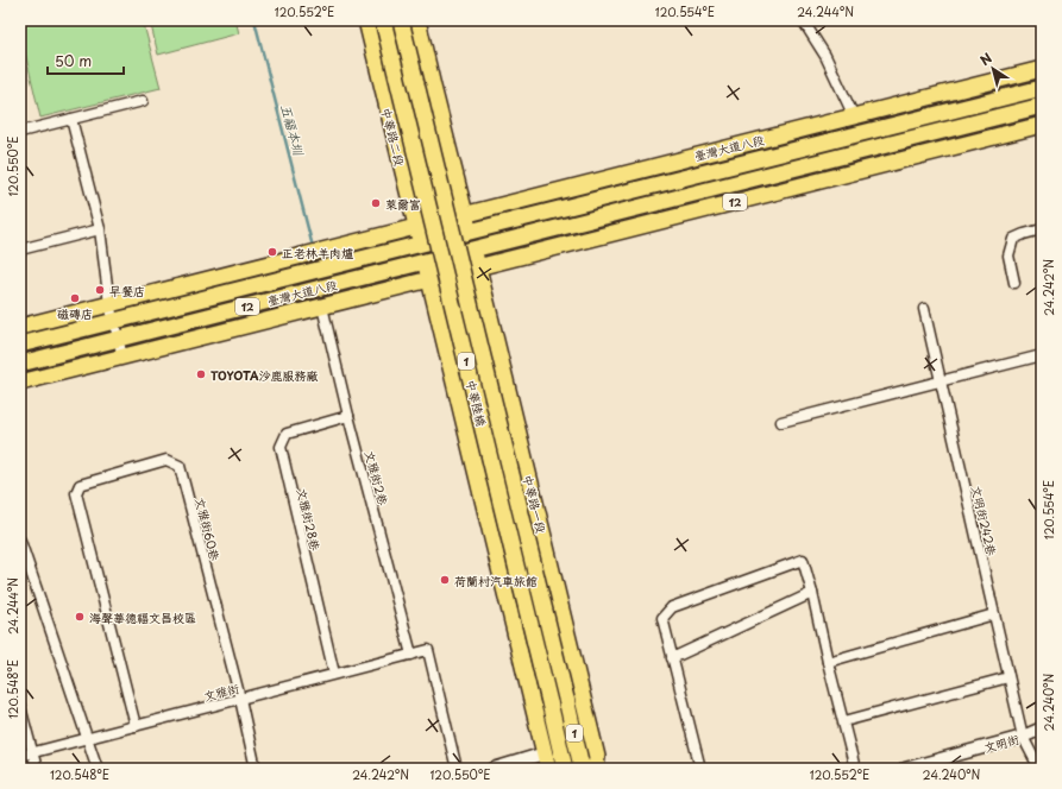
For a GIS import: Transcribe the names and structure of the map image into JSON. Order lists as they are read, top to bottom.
{
  "streets": {
    "main road": [
      "中華路二段",
      "臺灣大道八段",
      "12",
      "1",
      "中華陸橋",
      "中華路一段"
    ],
    "street": [
      "文雅街2巷",
      "文雅街28巷",
      "文明街242巷",
      "文雅街60巷",
      "文雅街",
      "文明街"
    ]
  },
  "crossings": [
    ["中華路二段", "臺灣大道八段"],
    ["中華路二段", "1"],
    ["臺灣大道八段", "1"],
    ["臺灣大道八段", "文雅街2巷"],
    ["臺灣大道八段", "中華路一段"],
    ["1", "中華路一段"],
    ["文雅街2巷", "文雅街28巷"],
    ["文雅街2巷", "文雅街"],
    ["文雅街28巷", "文雅街"],
    ["文明街242巷", "文明街"],
    ["文雅街60巷", "文雅街"]
  ],
  "water": ["五福本圳"],
  "places": [
    "萊爾富",
    "正老林羊肉爐",
    "早餐店",
    "磁磚店",
    "TOYOTA沙鹿服務廠",
    "荷蘭村汽車旅館",
    "海聲華德福文昌校區"
  ],
  "scale_bar": "50 m",
  "north": "top left",
  "coordinates": [
    "120.552°E",
    "120.554°E",
    "24.244°N",
    "120.550°E",
    "24.242°N",
    "120.548°E",
    "24.240°N"
  ]
}
